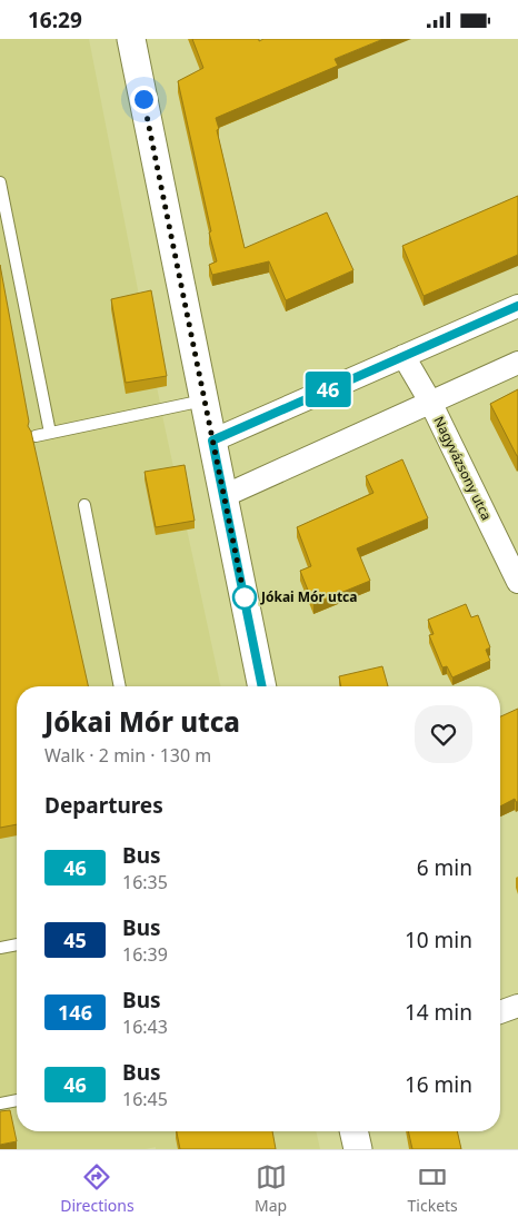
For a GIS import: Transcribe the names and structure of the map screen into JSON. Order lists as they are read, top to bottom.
{
  "streets": {
    "street": ["Nagyvázsony utca"]
  },
  "places": ["Jókai Mór utca"],
  "lines": ["bus line 46"],
  "page": {
    "status": "16:29",
    "on_map": "46",
    "heading": [
      ["Jókai Mór utca", "Walk · 2 min · 130 m"],
      "Departures"
    ],
    "list": [
      {
        "mark": "46",
        "name": "Bus",
        "note": "16:35",
        "value": "6 min"
      },
      {
        "mark": "45",
        "name": "Bus",
        "note": "16:39",
        "value": "10 min"
      },
      {
        "mark": "146",
        "name": "Bus",
        "note": "16:43",
        "value": "14 min"
      },
      {
        "mark": "46",
        "name": "Bus",
        "note": "16:45",
        "value": "16 min"
      }
    ],
    "tabs": ["Directions", "Map", "Tickets"]
  }
}
